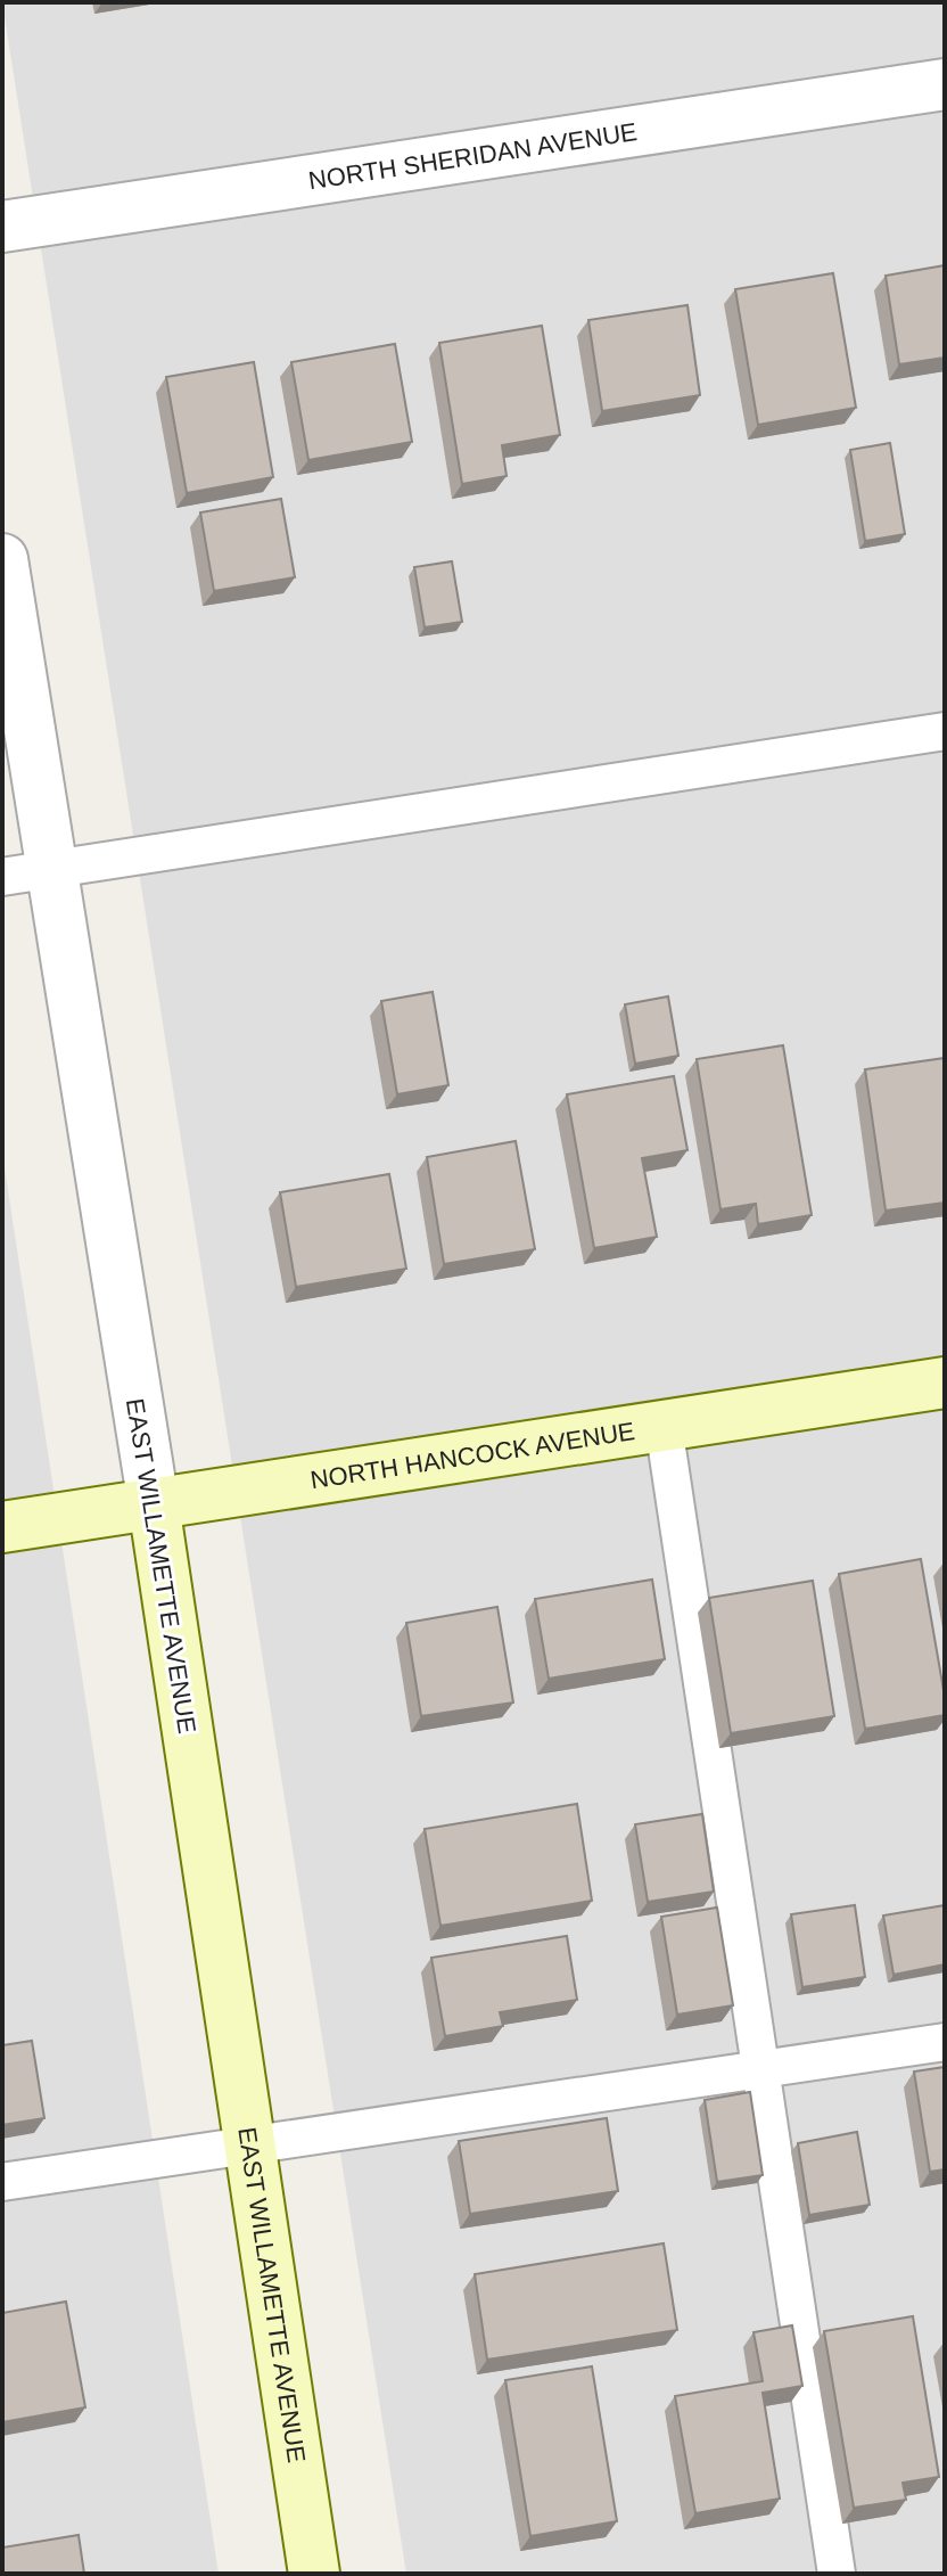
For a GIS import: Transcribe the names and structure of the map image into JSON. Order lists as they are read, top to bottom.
{
  "streets": {
    "street": ["NORTH SHERIDAN AVENUE", "NORTH HANCOCK AVENUE", "EAST WILLAMETTE AVENUE"]
  },
  "crossings": [
    ["NORTH HANCOCK AVENUE", "EAST WILLAMETTE AVENUE"]
  ]
}
